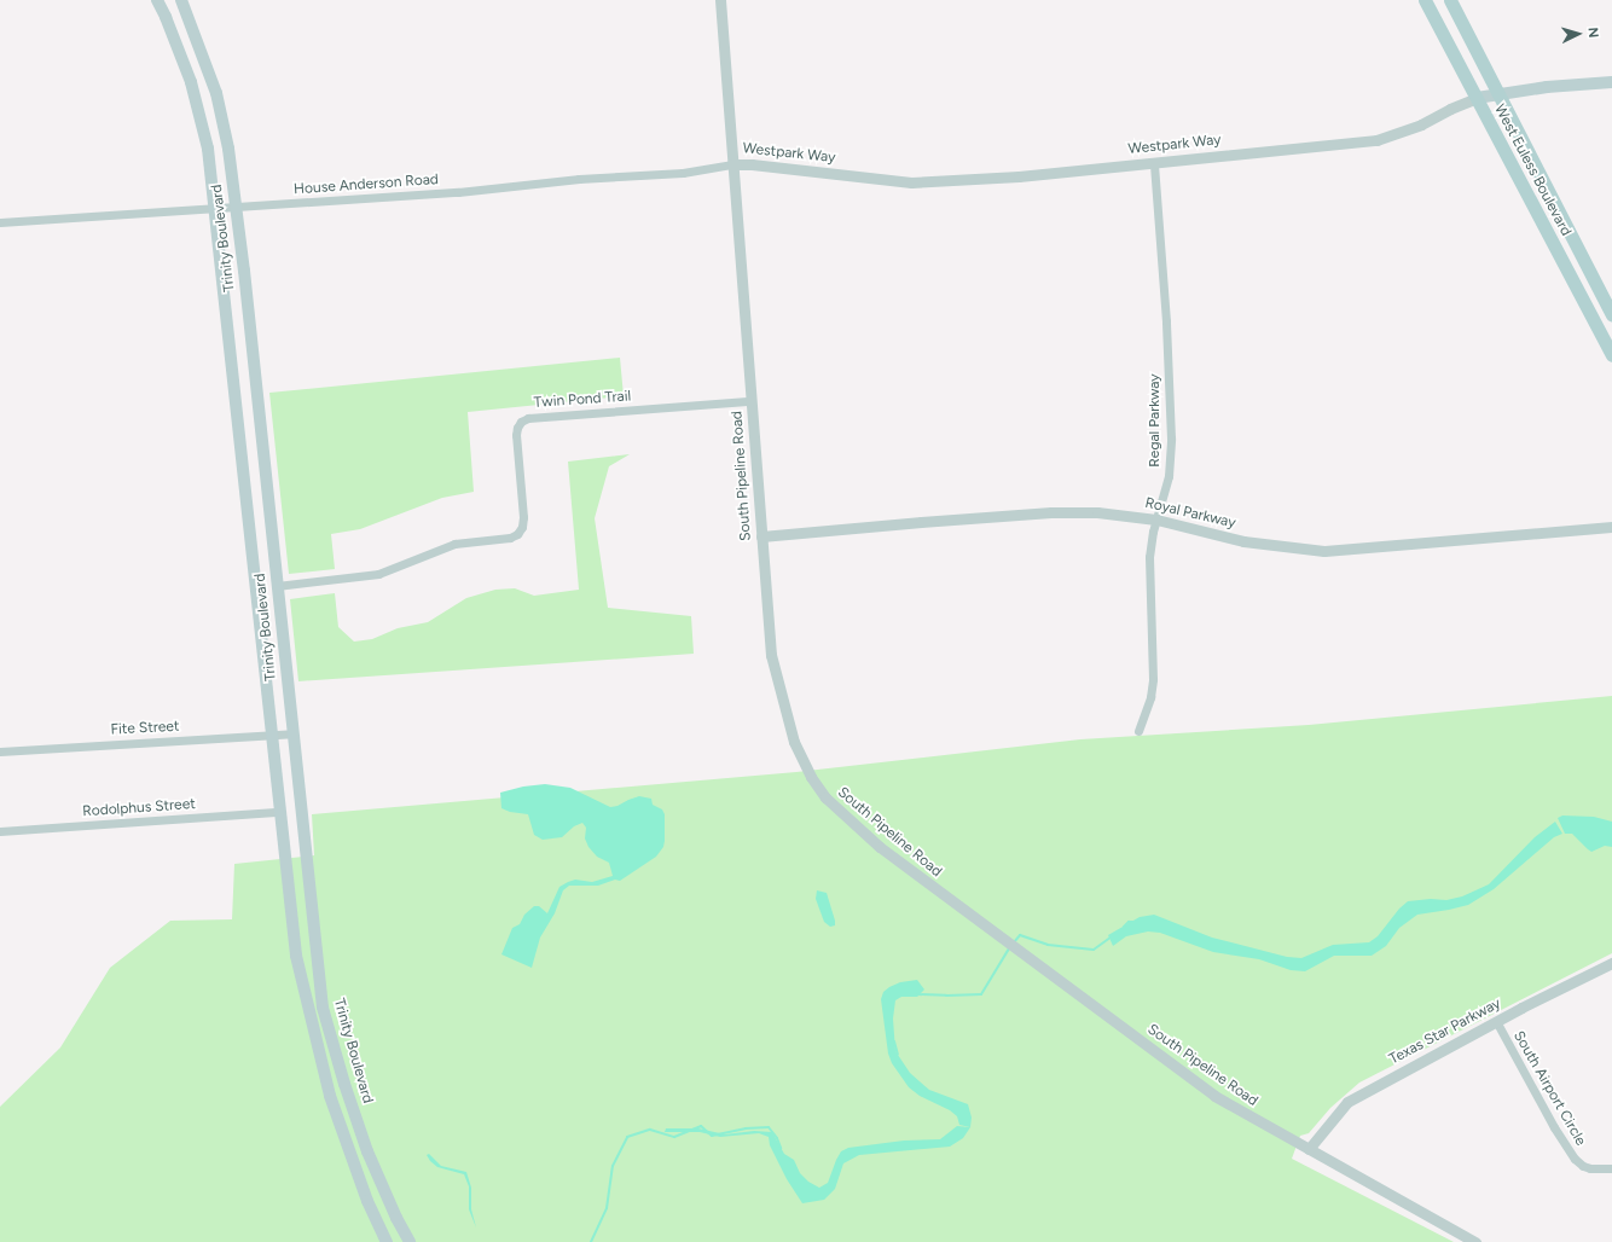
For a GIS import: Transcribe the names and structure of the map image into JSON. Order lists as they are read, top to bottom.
{
  "streets": {
    "main road": ["Westpark Way", "West Euless Boulevard", "Trinity Boulevard"],
    "street": [
      "House Anderson Road",
      "Twin Pond Trail",
      "Regal Parkway",
      "South Pipeline Road",
      "Royal Parkway",
      "Fite Street",
      "Rodolphus Street",
      "Texas Star Parkway",
      "South Airport Circle"
    ]
  },
  "crossings": [
    ["Westpark Way", "West Euless Boulevard"],
    ["Westpark Way", "House Anderson Road"],
    ["Westpark Way", "Regal Parkway"],
    ["Westpark Way", "South Pipeline Road"],
    ["House Anderson Road", "Trinity Boulevard"],
    ["House Anderson Road", "South Pipeline Road"],
    ["Trinity Boulevard", "Twin Pond Trail"],
    ["Trinity Boulevard", "Fite Street"],
    ["Trinity Boulevard", "Rodolphus Street"],
    ["Twin Pond Trail", "South Pipeline Road"],
    ["Regal Parkway", "Royal Parkway"],
    ["South Pipeline Road", "Royal Parkway"],
    ["South Pipeline Road", "Texas Star Parkway"],
    ["Texas Star Parkway", "South Airport Circle"]
  ],
  "north": "right"
}
